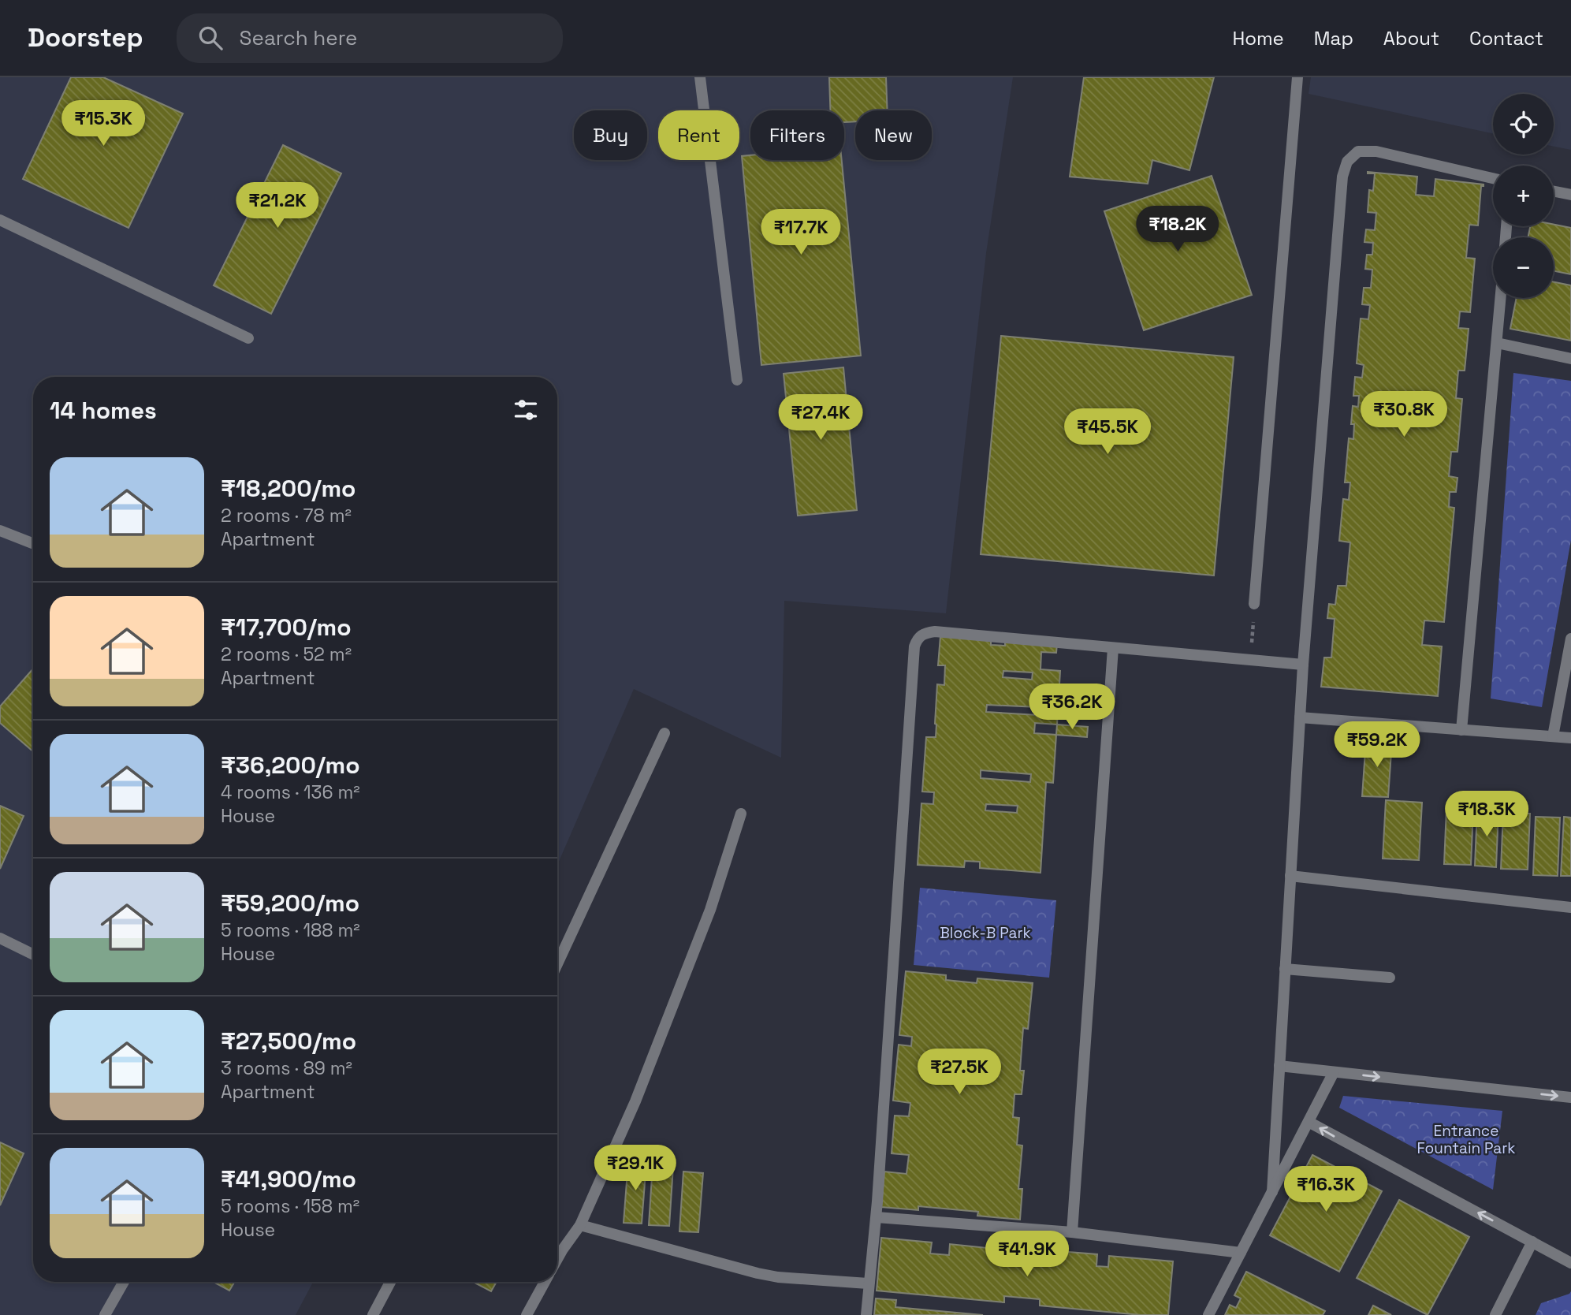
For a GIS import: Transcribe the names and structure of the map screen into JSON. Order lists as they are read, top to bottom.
{
  "parks": ["Block-B Park", "Entrance Fountain Park"],
  "page": {
    "header": "Doorstep",
    "search": "Search here",
    "nav": [
      "Home",
      "Map",
      "About",
      "Contact"
    ],
    "map_buttons": ["+", "−"],
    "price": [
      "₹15.3K",
      "₹21.2K",
      "₹18.2K",
      "₹17.7K",
      "₹30.8K",
      "₹27.4K",
      "₹45.5K",
      "₹36.2K",
      "₹59.2K",
      "₹18.3K",
      "₹27.5K",
      "₹29.1K",
      "₹16.3K",
      "₹41.9K"
    ],
    "chip": [
      "Buy",
      "Rent",
      "Filters",
      "New"
    ],
    "heading": "14 homes",
    "list": [
      {
        "name": "₹18,200/mo",
        "note": "2 rooms · 78 m² · Apartment"
      },
      {
        "name": "₹17,700/mo",
        "note": "2 rooms · 52 m² · Apartment"
      },
      {
        "name": "₹36,200/mo",
        "note": "4 rooms · 136 m² · House"
      },
      {
        "name": "₹59,200/mo",
        "note": "5 rooms · 188 m² · House"
      },
      {
        "name": "₹27,500/mo",
        "note": "3 rooms · 89 m² · Apartment"
      },
      {
        "name": "₹41,900/mo",
        "note": "5 rooms · 158 m² · House"
      }
    ]
  }
}
